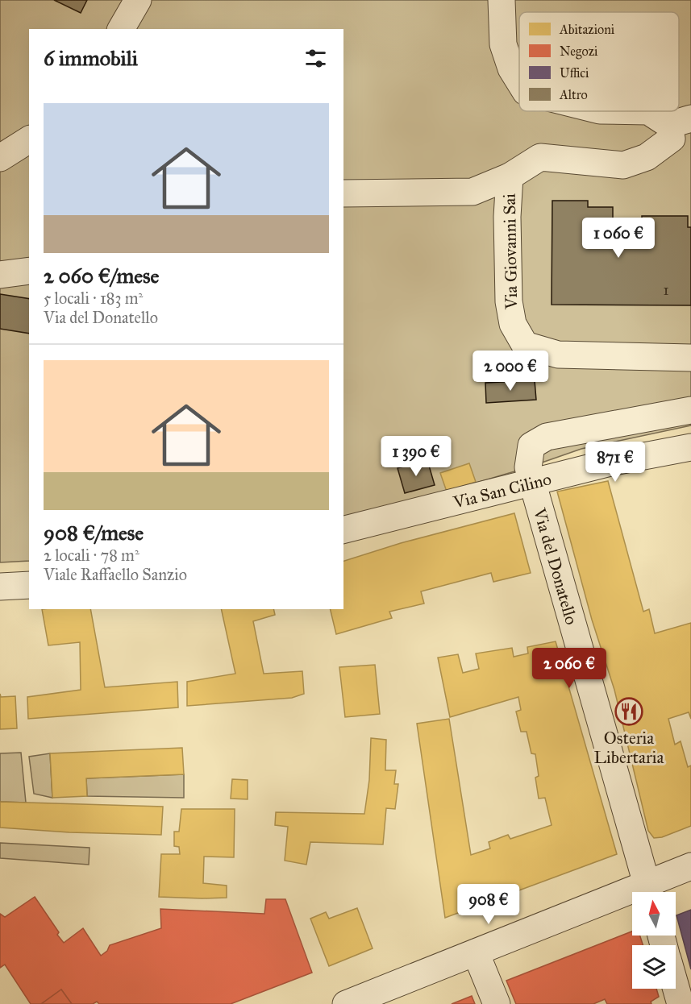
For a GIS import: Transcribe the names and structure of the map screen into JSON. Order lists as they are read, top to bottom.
{
  "streets": {
    "street": ["Via Giovanni Sai", "Via San Cilino", "Via del Donatello"]
  },
  "crossings": [
    ["Via San Cilino", "Via del Donatello"]
  ],
  "places": {
    "restaurant": ["Osteria Libertaria"]
  },
  "house_numbers": ["1"],
  "legend": [
    "Abitazioni",
    "Negozi",
    "Uffici",
    "Altro"
  ],
  "north": "top",
  "page": {
    "heading": "6 immobili",
    "list": [
      {
        "name": "2 060 €/mese",
        "note": "5 locali · 183 m² · Via del Donatello"
      },
      {
        "name": "908 €/mese",
        "note": "2 locali · 78 m² · Viale Raffaello Sanzio"
      }
    ],
    "price": [
      "1 060 €",
      "2 000 €",
      "1 390 €",
      "871 €",
      "2 060 €",
      "908 €"
    ]
  }
}
